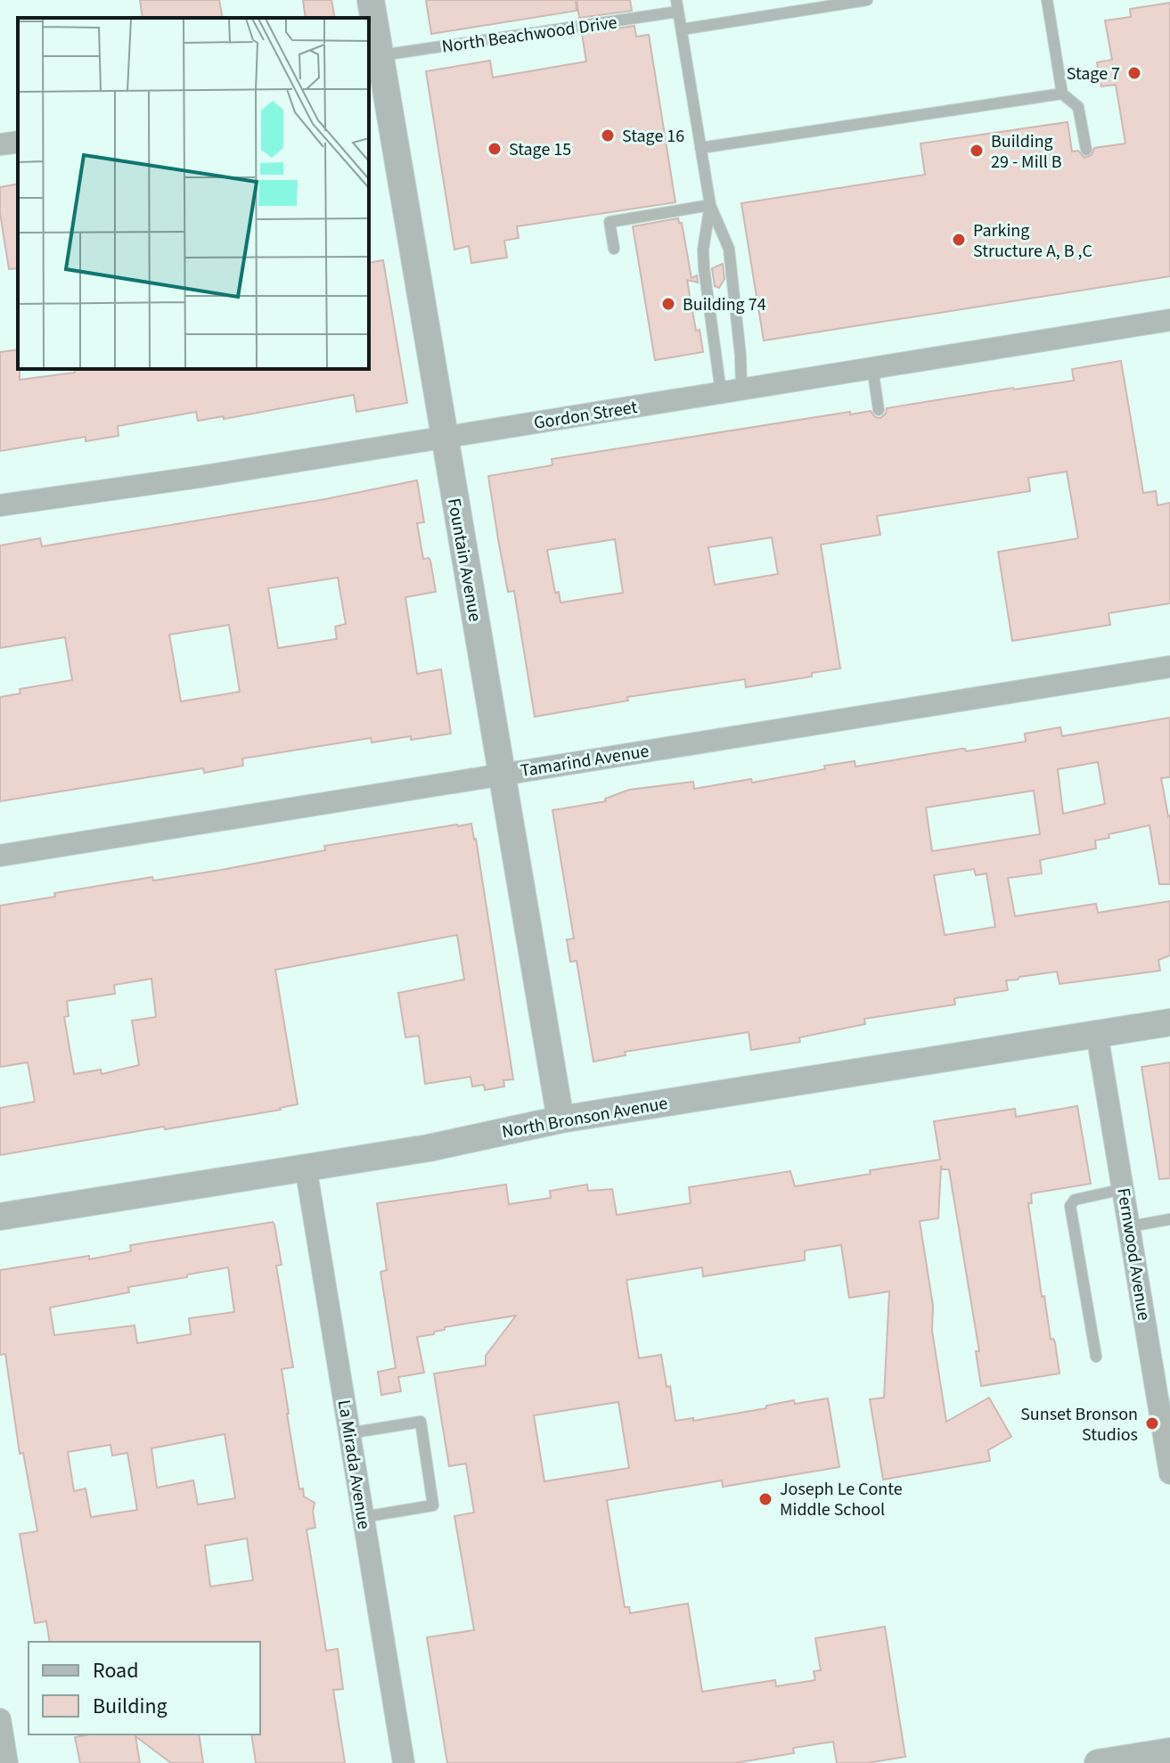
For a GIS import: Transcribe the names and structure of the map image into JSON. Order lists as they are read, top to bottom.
{
  "streets": {
    "street": [
      "Gordon Street",
      "Fountain Avenue",
      "Tamarind Avenue",
      "North Bronson Avenue",
      "Fernwood Avenue",
      "La Mirada Avenue"
    ],
    "lane": ["North Beachwood Drive"]
  },
  "crossings": [
    ["North Beachwood Drive", "Fountain Avenue"],
    ["Gordon Street", "Fountain Avenue"],
    ["Fountain Avenue", "Tamarind Avenue"],
    ["Fountain Avenue", "North Bronson Avenue"],
    ["North Bronson Avenue", "Fernwood Avenue"],
    ["North Bronson Avenue", "La Mirada Avenue"]
  ],
  "places": [
    "Stage 7",
    "Stage 16",
    "Stage 15",
    "Building 29 - Mill B",
    "Parking Structure A, B ,C",
    "Building 74",
    "Sunset Bronson Studios",
    "Joseph Le Conte Middle School"
  ],
  "legend": ["Road", "Building"]
}
